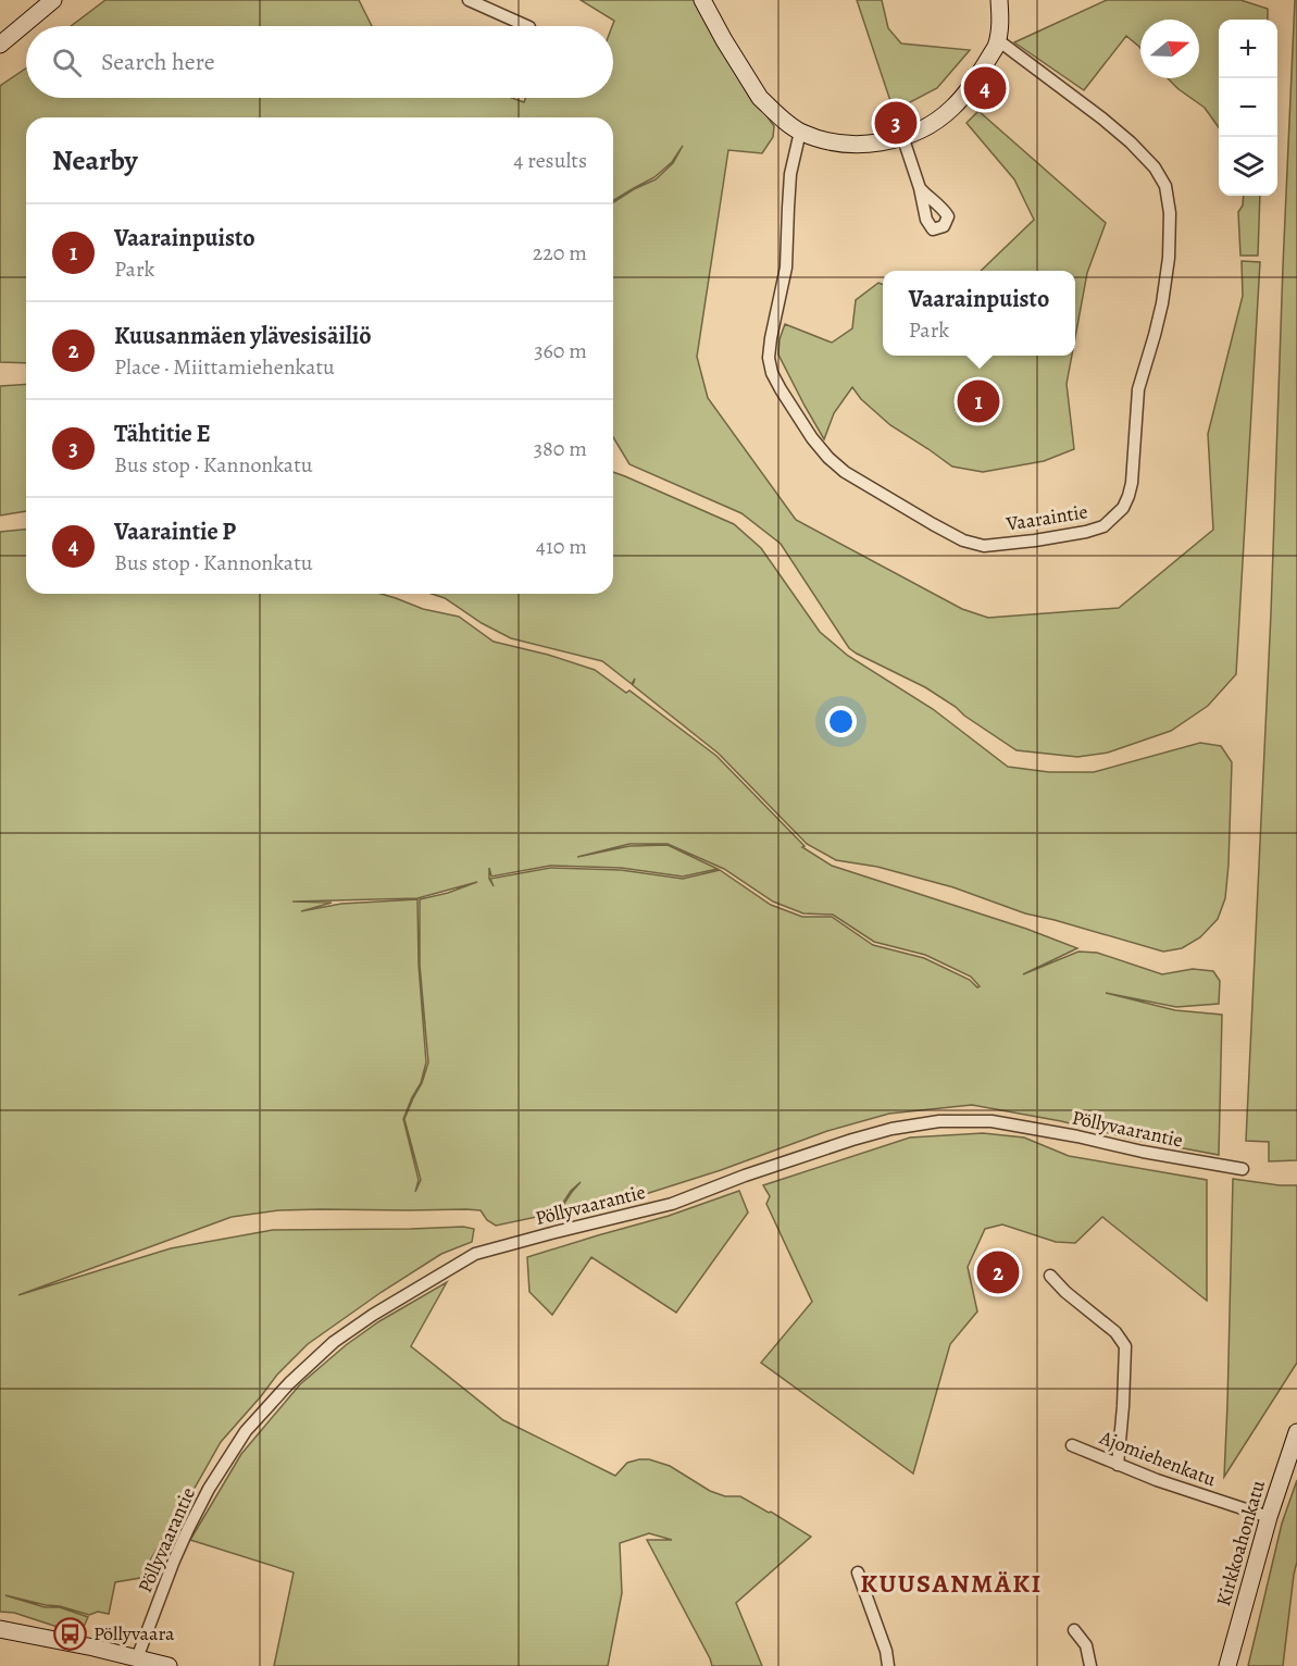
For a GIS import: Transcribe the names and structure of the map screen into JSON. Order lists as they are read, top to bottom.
{
  "streets": {
    "street": [
      "Vaaraintie",
      "Pöllyvaarantie",
      "Ajomiehenkatu",
      "Kirkkoahonkatu"
    ]
  },
  "crossings": [
    ["Ajomiehenkatu", "Kirkkoahonkatu"]
  ],
  "districts": ["KUUSANMÄKI"],
  "places": {
    "bus stop": ["Pöllyvaara"]
  },
  "north": "right",
  "page": {
    "map_buttons": ["+", "−"],
    "search": "Search here",
    "pins": [
      "4",
      "3",
      "1",
      "2"
    ],
    "heading": ["Nearby", "4 results"],
    "list": [
      {
        "mark": "1",
        "name": "Vaarainpuisto",
        "note": "Park",
        "value": "220 m"
      },
      {
        "mark": "2",
        "name": "Kuusanmäen ylävesisäiliö",
        "note": "Place · Miittamiehenkatu",
        "value": "360 m"
      },
      {
        "mark": "3",
        "name": "Tähtitie E",
        "note": "Bus stop · Kannonkatu",
        "value": "380 m"
      },
      {
        "mark": "4",
        "name": "Vaaraintie P",
        "note": "Bus stop · Kannonkatu",
        "value": "410 m"
      }
    ],
    "popup": ["Vaarainpuisto", "Park"]
  }
}
